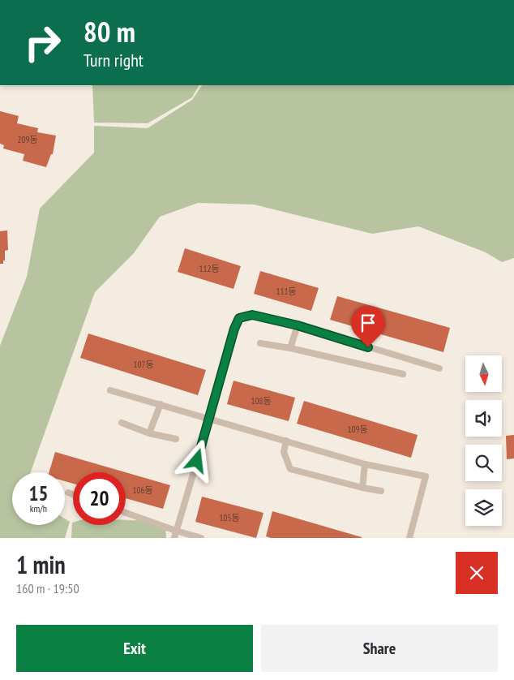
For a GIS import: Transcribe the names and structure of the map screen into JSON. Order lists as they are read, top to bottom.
{
  "house_numbers": [
    "209동",
    "112동",
    "111동",
    "107동",
    "108동",
    "109동",
    "106동",
    "105동"
  ],
  "north": "bottom",
  "page": {
    "turn": ["80 m", "Turn right"],
    "speed": "15 km/h",
    "limit": "20",
    "heading": ["1 min", "160 m · 19:50"],
    "buttons": ["Exit", "Share"]
  }
}
